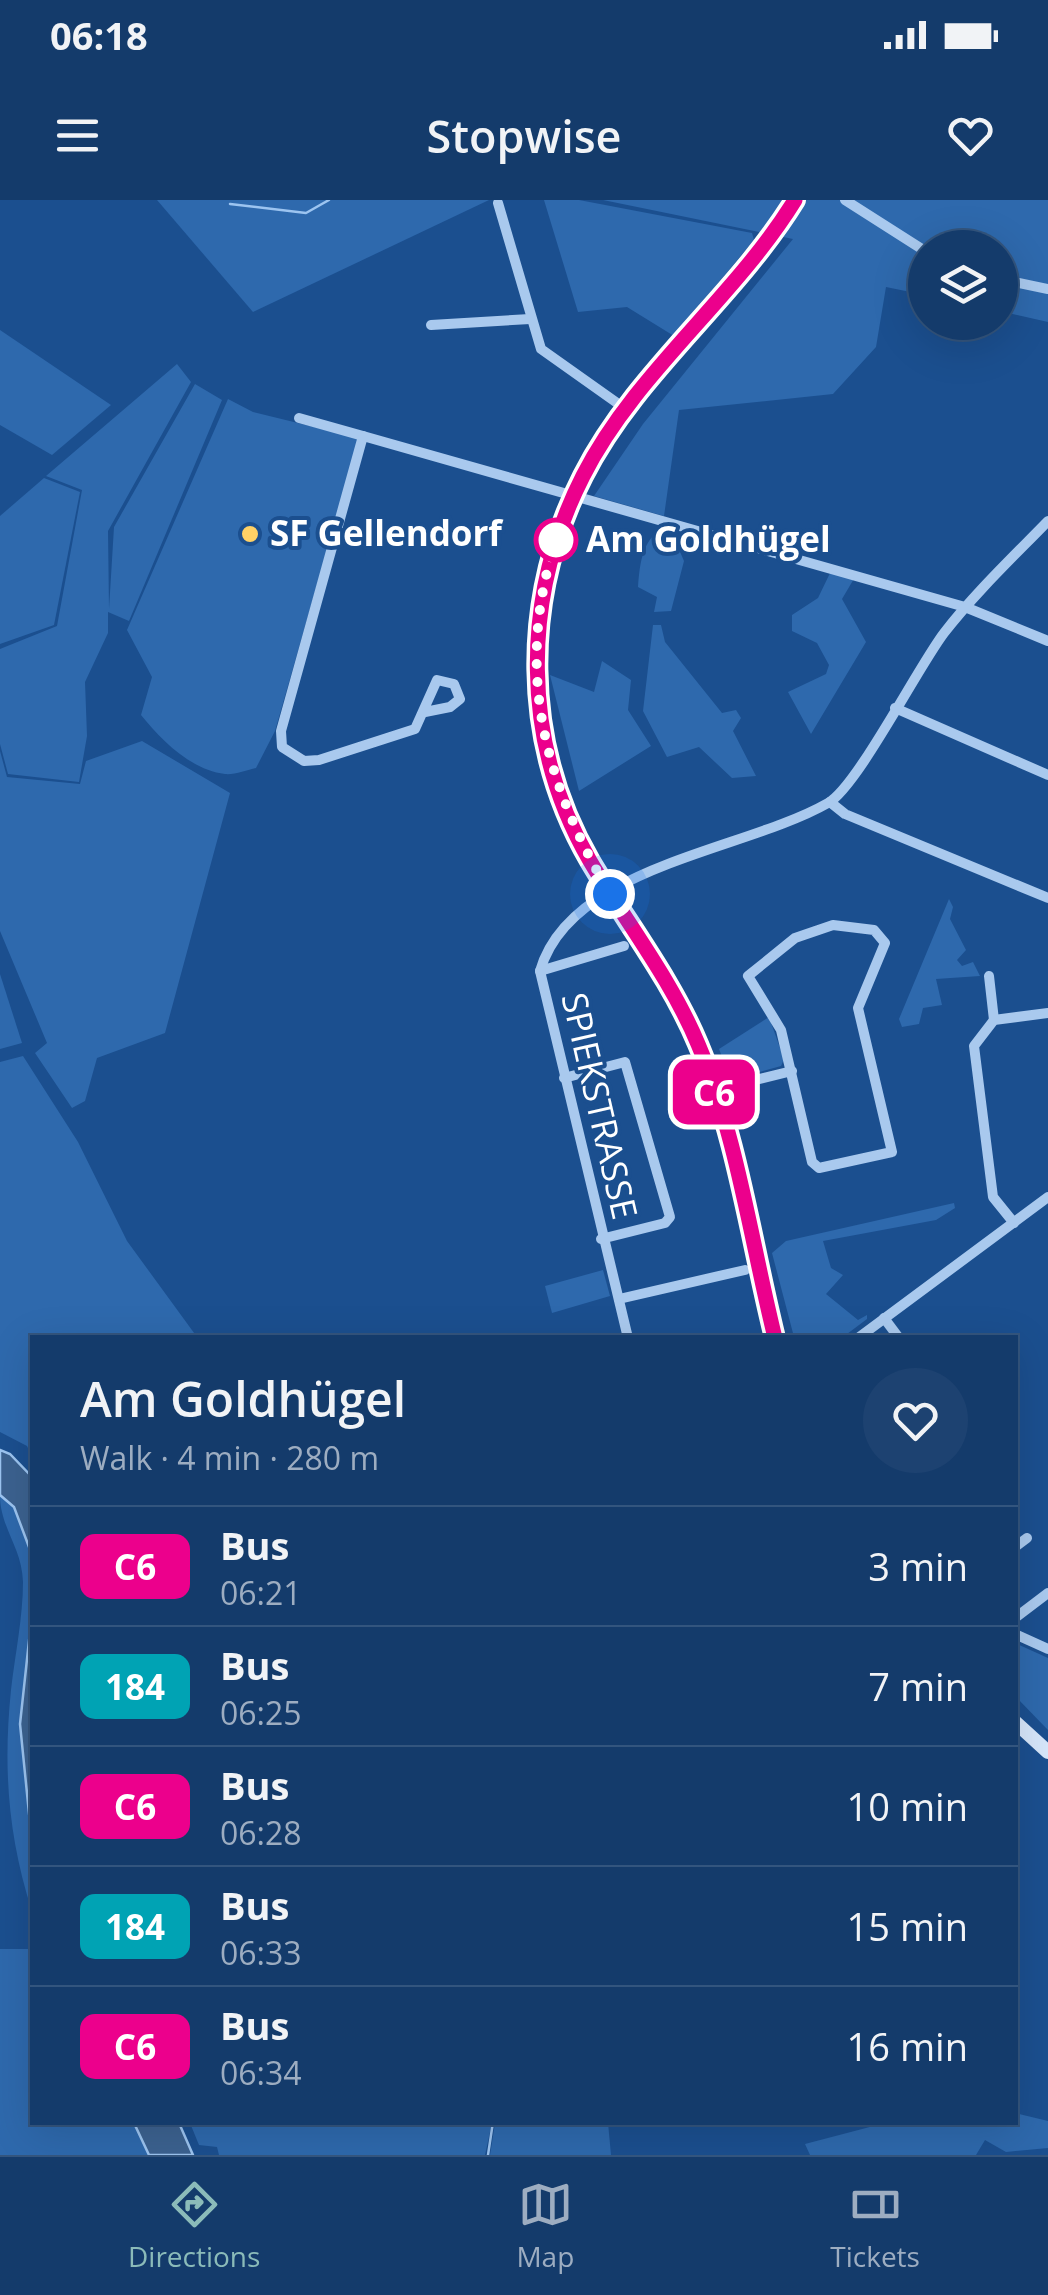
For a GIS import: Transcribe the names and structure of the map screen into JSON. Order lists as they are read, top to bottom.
{
  "streets": {
    "street": ["SPIEKSTRASSE"]
  },
  "places": ["SF Gellendorf", "Am Goldhügel"],
  "lines": ["bus line C6"],
  "page": {
    "status": "06:18",
    "header": "Stopwise",
    "on_map": "C6",
    "heading": ["Am Goldhügel", "Walk · 4 min · 280 m"],
    "list": [
      {
        "mark": "C6",
        "name": "Bus",
        "note": "06:21",
        "value": "3 min"
      },
      {
        "mark": "184",
        "name": "Bus",
        "note": "06:25",
        "value": "7 min"
      },
      {
        "mark": "C6",
        "name": "Bus",
        "note": "06:28",
        "value": "10 min"
      },
      {
        "mark": "184",
        "name": "Bus",
        "note": "06:33",
        "value": "15 min"
      },
      {
        "mark": "C6",
        "name": "Bus",
        "note": "06:34",
        "value": "16 min"
      }
    ],
    "tabs": ["Directions", "Map", "Tickets"]
  }
}
